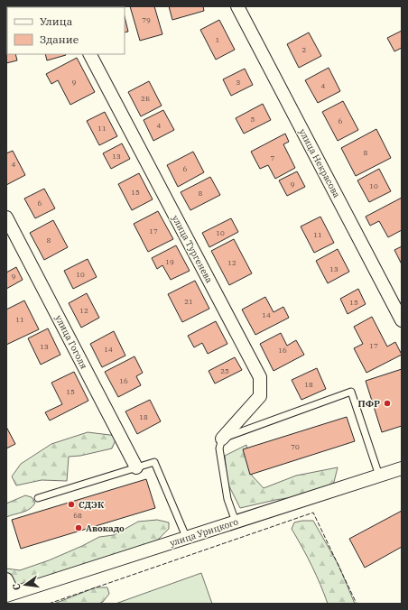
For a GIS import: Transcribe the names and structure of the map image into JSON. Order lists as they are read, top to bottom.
{
  "streets": {
    "street": [
      "улица Некрасова",
      "улица Тургенева",
      "улица Гоголя",
      "улица Урицкого"
    ]
  },
  "places": ["ПФР", "СДЭК", "Авокадо"],
  "house_numbers": [
    "79",
    "1",
    "2",
    "9",
    "3",
    "4",
    "2Б",
    "5",
    "6",
    "4",
    "11",
    "8",
    "13",
    "7",
    "4",
    "6",
    "9",
    "10",
    "15",
    "8",
    "6",
    "17",
    "10",
    "11",
    "8",
    "19",
    "12",
    "13",
    "10",
    "9",
    "21",
    "15",
    "12",
    "14",
    "11",
    "17",
    "13",
    "14",
    "16",
    "25",
    "16",
    "18",
    "15",
    "18",
    "70",
    "68"
  ],
  "legend": ["Улица", "Здание"],
  "north": "left"
}
